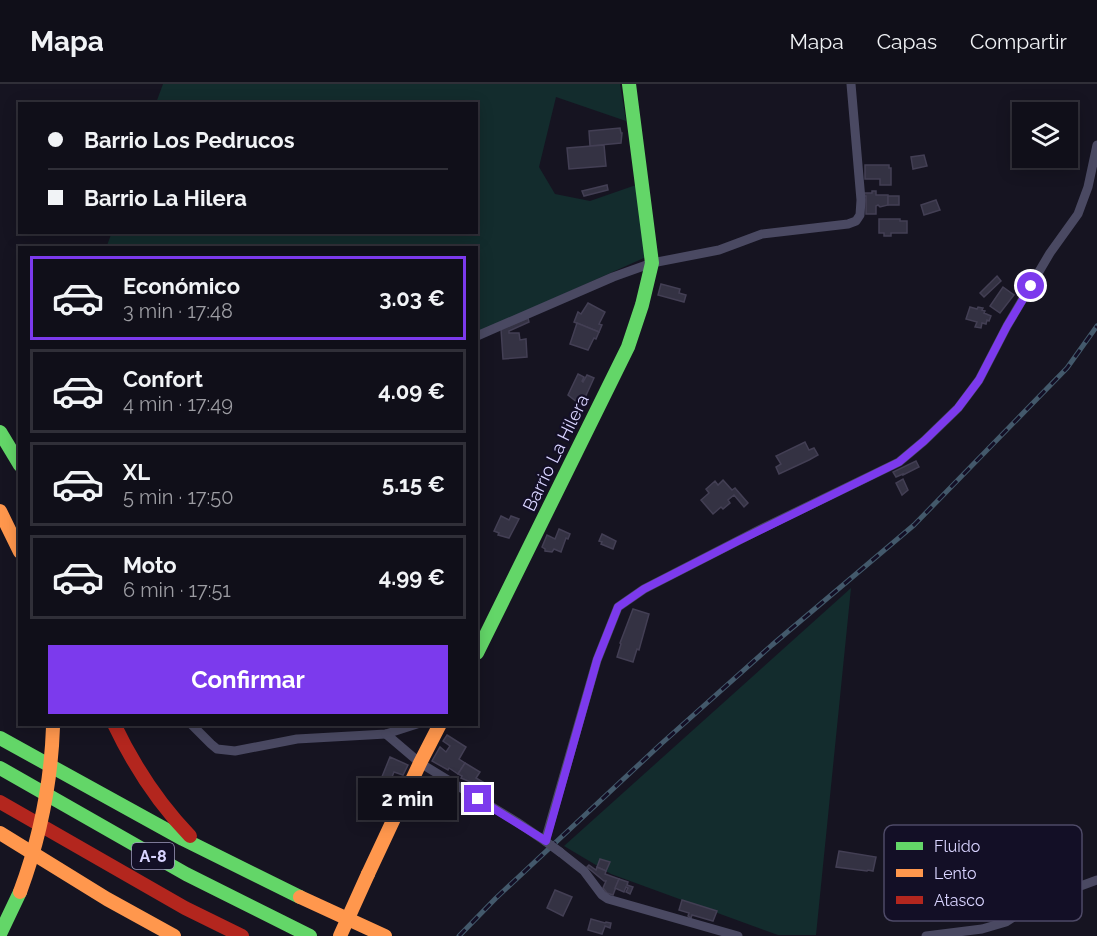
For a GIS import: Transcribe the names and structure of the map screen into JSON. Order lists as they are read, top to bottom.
{
  "streets": {
    "main road": ["Barrio La Hilera", "A-8"]
  },
  "legend": ["Fluido", "Lento", "Atasco"],
  "page": {
    "header": "Mapa",
    "nav": ["Mapa", "Capas", "Compartir"],
    "banner": ["Barrio Los Pedrucos", "Barrio La Hilera"],
    "list": [
      {
        "name": "Económico",
        "note": "3 min · 17:48",
        "value": "3.03 €"
      },
      {
        "name": "Confort",
        "note": "4 min · 17:49",
        "value": "4.09 €"
      },
      {
        "name": "XL",
        "note": "5 min · 17:50",
        "value": "5.15 €"
      },
      {
        "name": "Moto",
        "note": "6 min · 17:51",
        "value": "4.99 €"
      }
    ],
    "buttons": "Confirmar",
    "bubble": "2 min"
  }
}
